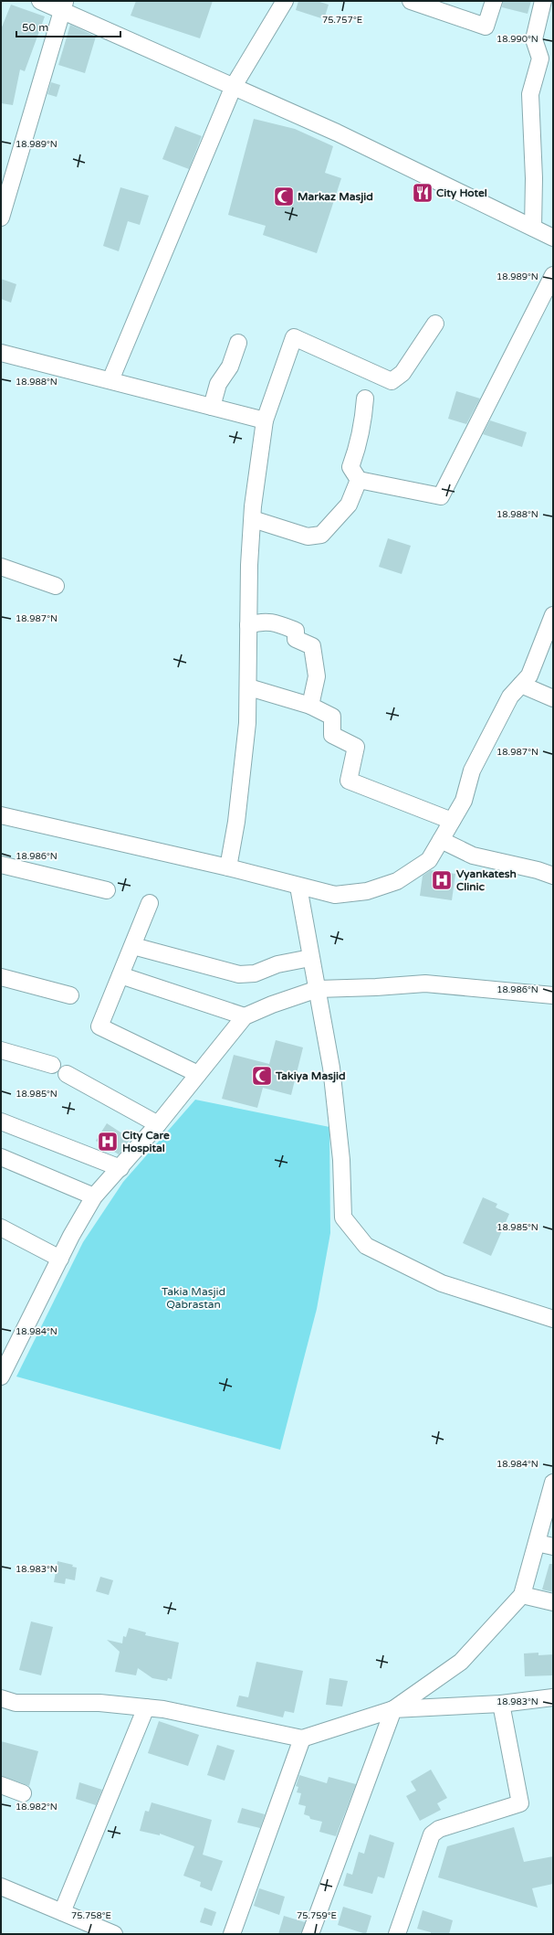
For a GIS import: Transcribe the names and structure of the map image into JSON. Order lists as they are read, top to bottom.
{
  "parks": ["Takia Masjid Qabrastan"],
  "places": {
    "restaurant": ["City Hotel"],
    "mosque": ["Markaz Masjid", "Takiya Masjid"],
    "hospital": ["Vyankatesh Clinic", "City Care Hospital"]
  },
  "scale_bar": "50 m",
  "coordinates": [
    "75.757°E",
    "18.990°N",
    "18.989°N",
    "18.988°N",
    "18.987°N",
    "18.986°N",
    "18.985°N",
    "18.984°N",
    "18.983°N",
    "18.982°N",
    "75.758°E",
    "75.759°E"
  ]
}
